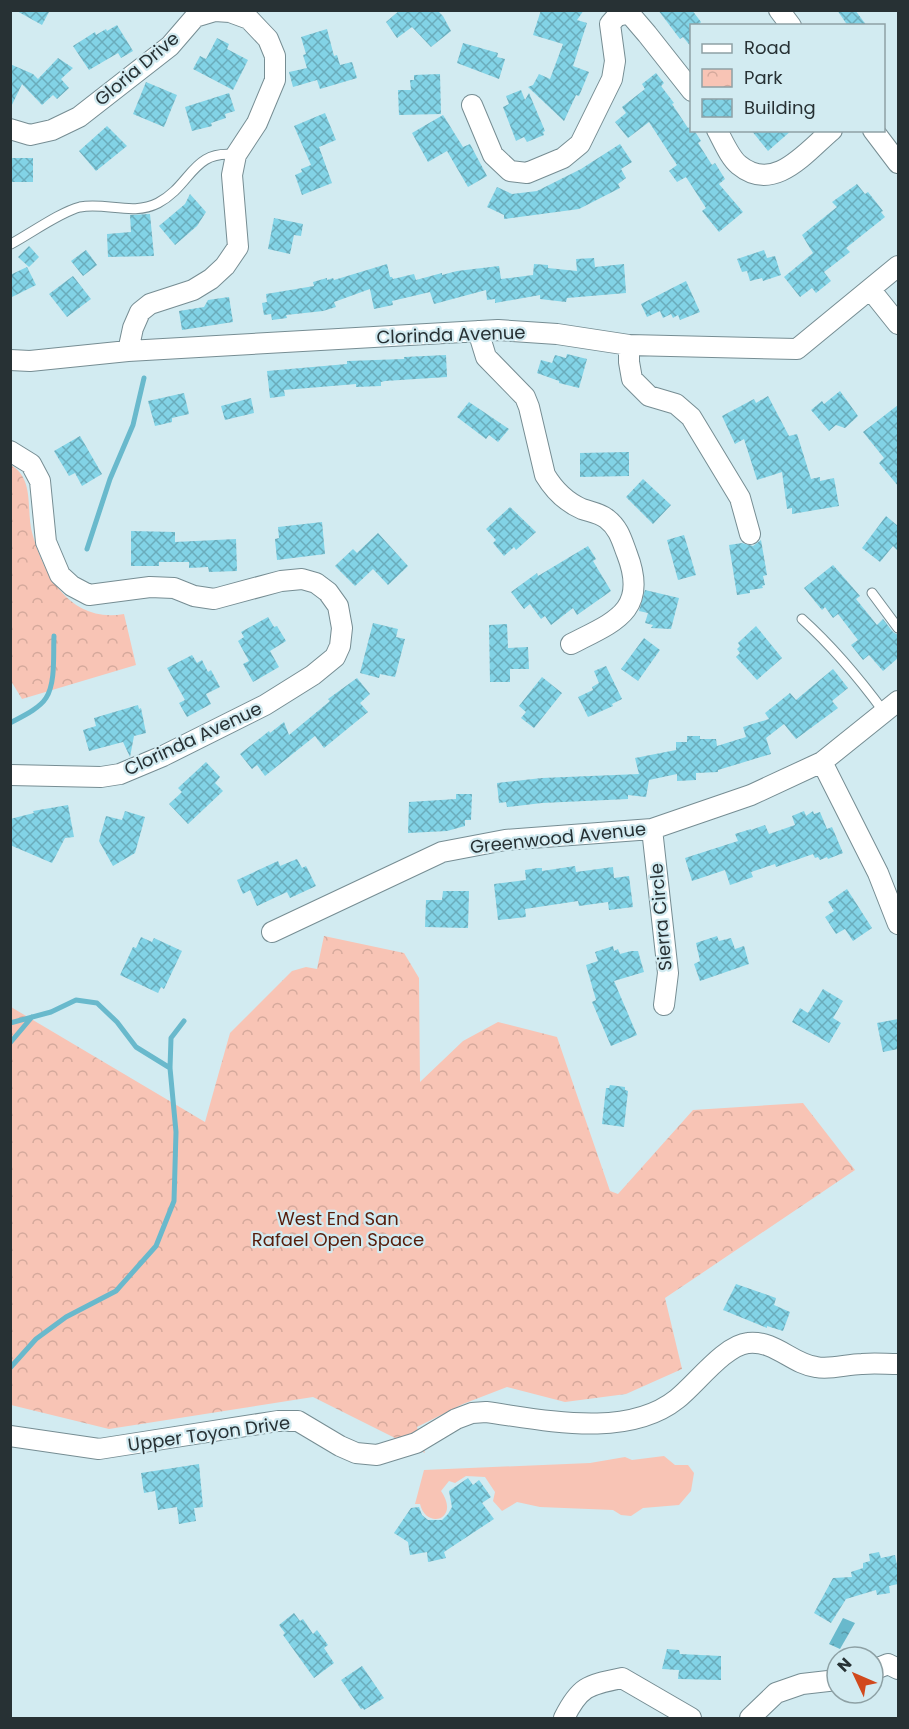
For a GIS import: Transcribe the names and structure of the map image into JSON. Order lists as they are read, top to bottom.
{
  "streets": {
    "street": [
      "Gloria Drive",
      "Clorinda Avenue",
      "Greenwood Avenue",
      "Sierra Circle",
      "Upper Toyon Drive"
    ]
  },
  "crossings": [
    ["Gloria Drive", "Clorinda Avenue"],
    ["Greenwood Avenue", "Sierra Circle"]
  ],
  "parks": ["West End San Rafael Open Space"],
  "legend": ["Road", "Park", "Building"],
  "north": "top left"
}
